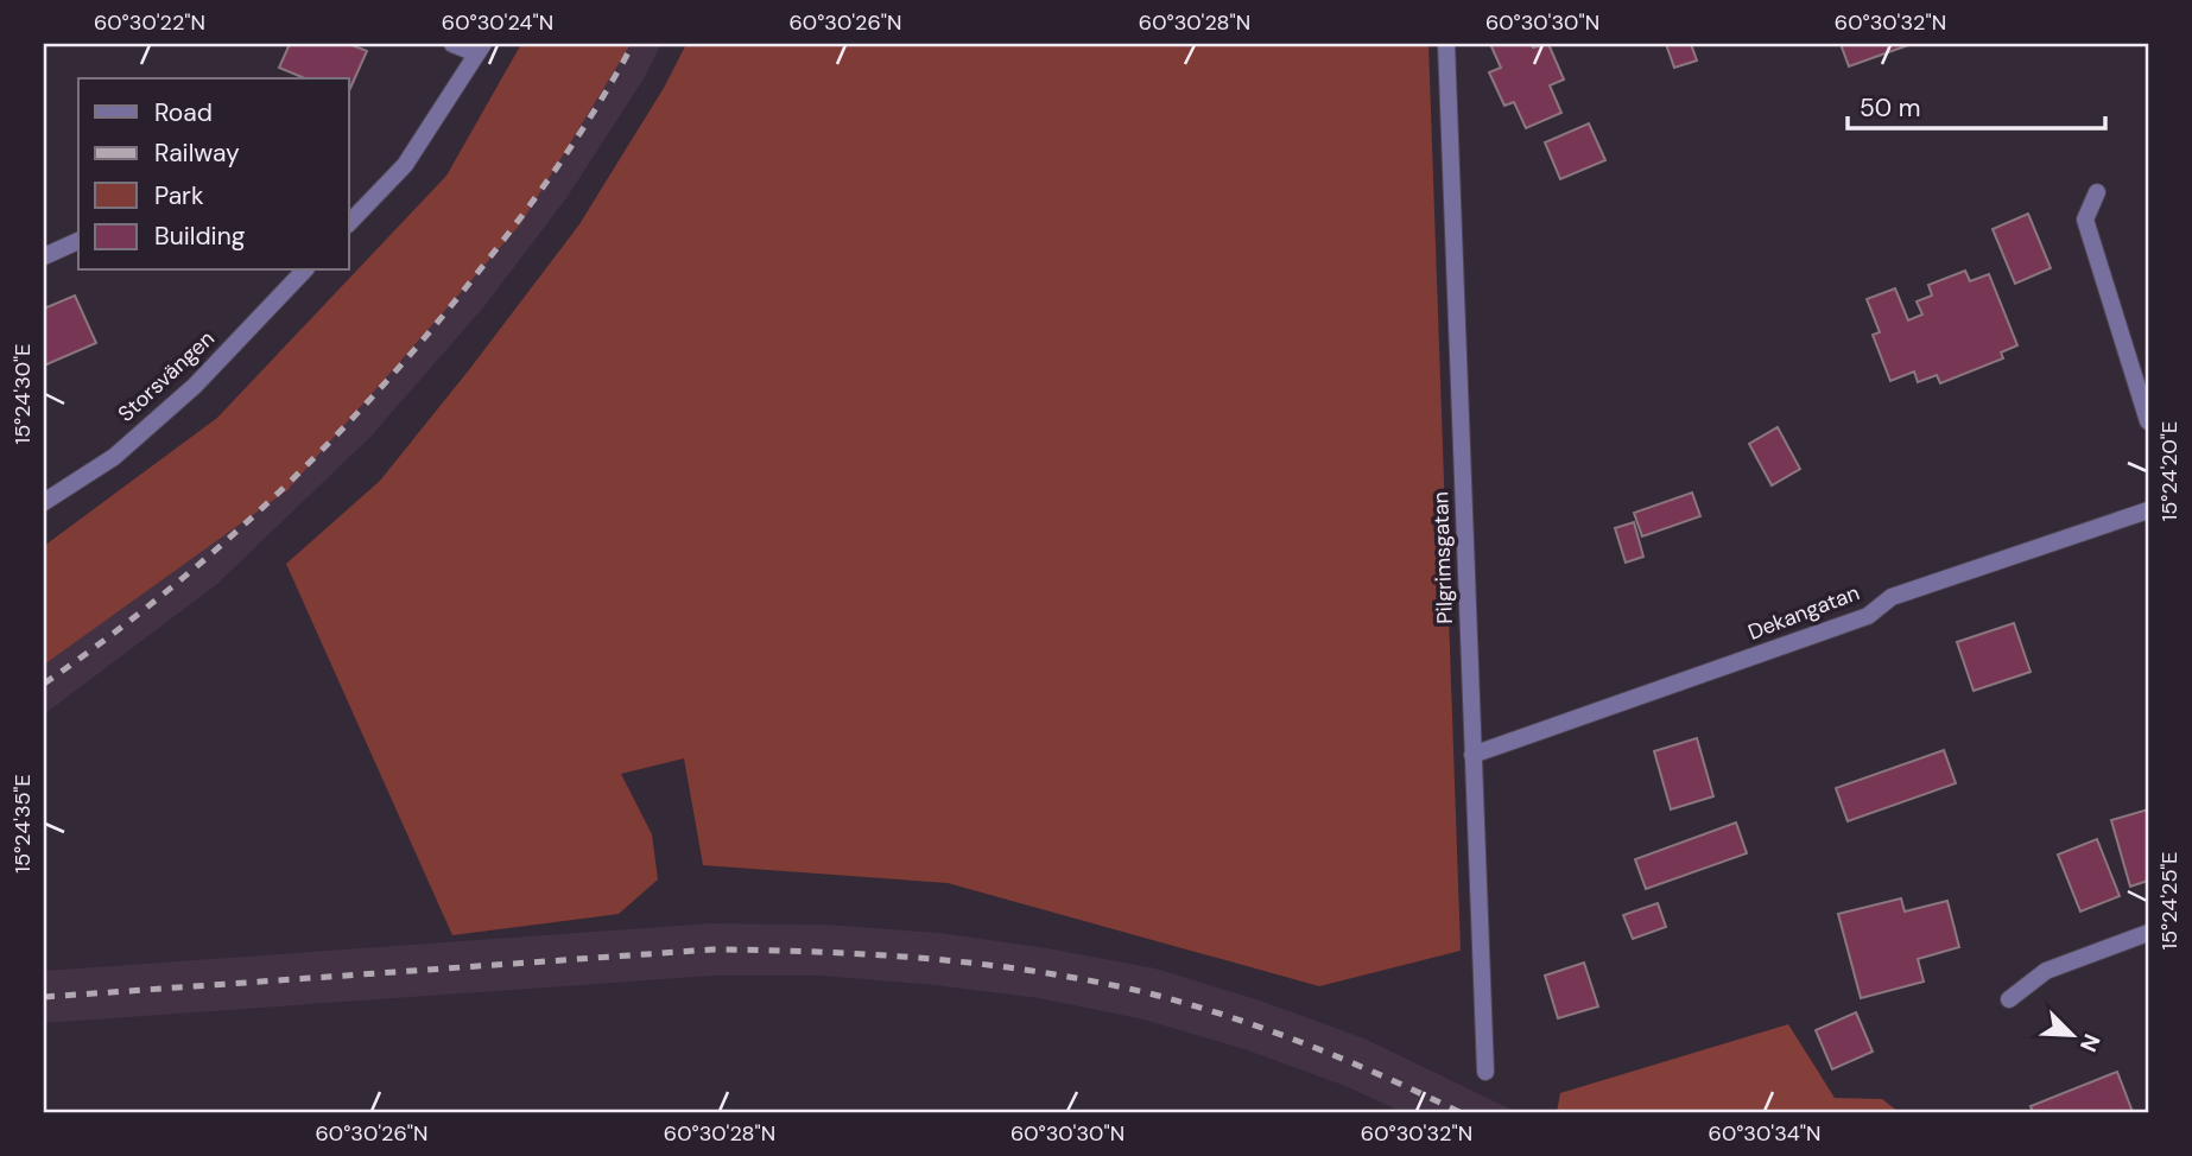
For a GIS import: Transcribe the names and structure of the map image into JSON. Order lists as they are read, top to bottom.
{
  "streets": {
    "street": ["Storsvängen", "Pilgrimsgatan", "Dekangatan"]
  },
  "crossings": [
    ["Pilgrimsgatan", "Dekangatan"]
  ],
  "legend": [
    "Road",
    "Railway",
    "Park",
    "Building"
  ],
  "scale_bar": "50 m",
  "north": "bottom right",
  "coordinates": [
    "60°30'22\"N",
    "60°30'24\"N",
    "60°30'26\"N",
    "60°30'28\"N",
    "60°30'30\"N",
    "60°30'32\"N",
    "15°24'30\"E",
    "15°24'20\"E",
    "15°24'35\"E",
    "15°24'25\"E",
    "60°30'34\"N"
  ]
}
